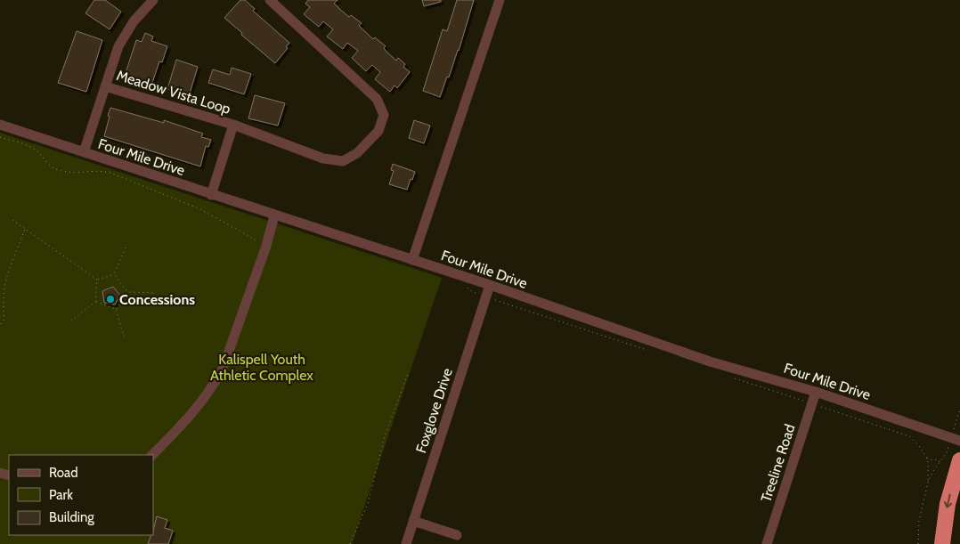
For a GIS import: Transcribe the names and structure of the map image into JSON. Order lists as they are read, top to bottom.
{
  "streets": {
    "street": [
      "Meadow Vista Loop",
      "Four Mile Drive",
      "Foxglove Drive",
      "Treeline Road"
    ]
  },
  "crossings": [
    ["Meadow Vista Loop", "Four Mile Drive"],
    ["Four Mile Drive", "Foxglove Drive"],
    ["Four Mile Drive", "Treeline Road"]
  ],
  "parks": ["Kalispell Youth Athletic Complex"],
  "places": ["Concessions"],
  "legend": ["Road", "Park", "Building"]
}
